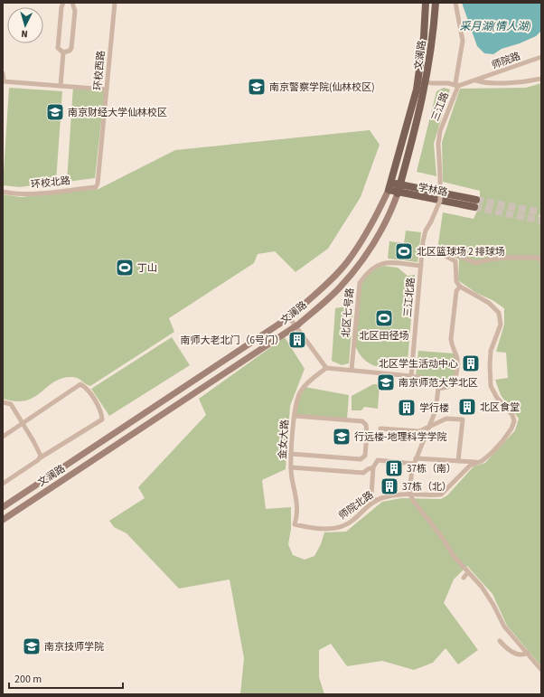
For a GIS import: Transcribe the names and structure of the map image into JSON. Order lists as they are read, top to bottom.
{
  "streets": {
    "main road": ["文澜路", "学林路"],
    "street": [
      "师院路",
      "环校西路",
      "三江路",
      "环校北路",
      "三江北路",
      "北区七号路",
      "金女大路",
      "师院北路"
    ]
  },
  "crossings": [
    ["文澜路", "师院路"],
    ["文澜路", "学林路"],
    ["师院路", "三江路"],
    ["环校西路", "环校北路"],
    ["三江路", "学林路"],
    ["三江路", "三江北路"],
    ["学林路", "三江北路"],
    ["三江北路", "北区七号路"],
    ["金女大路", "师院北路"]
  ],
  "water": ["采月湖(情人湖)"],
  "places": {
    "school or university": [
      "南京警察学院(仙林校区)",
      "南京财经大学仙林校区",
      "南京师范大学北区",
      "行远楼-地理科学学院",
      "南京技师学院"
    ],
    "sports": ["北区篮球场 2 排球场", "丁山", "北区田径场"],
    "building": [
      "南师大老北门（6号门）",
      "北区学生活动中心",
      "北区食堂",
      "学行楼",
      "37栋（南）",
      "37栋（北）"
    ]
  },
  "scale_bar": "200 m",
  "north": "bottom"
}
